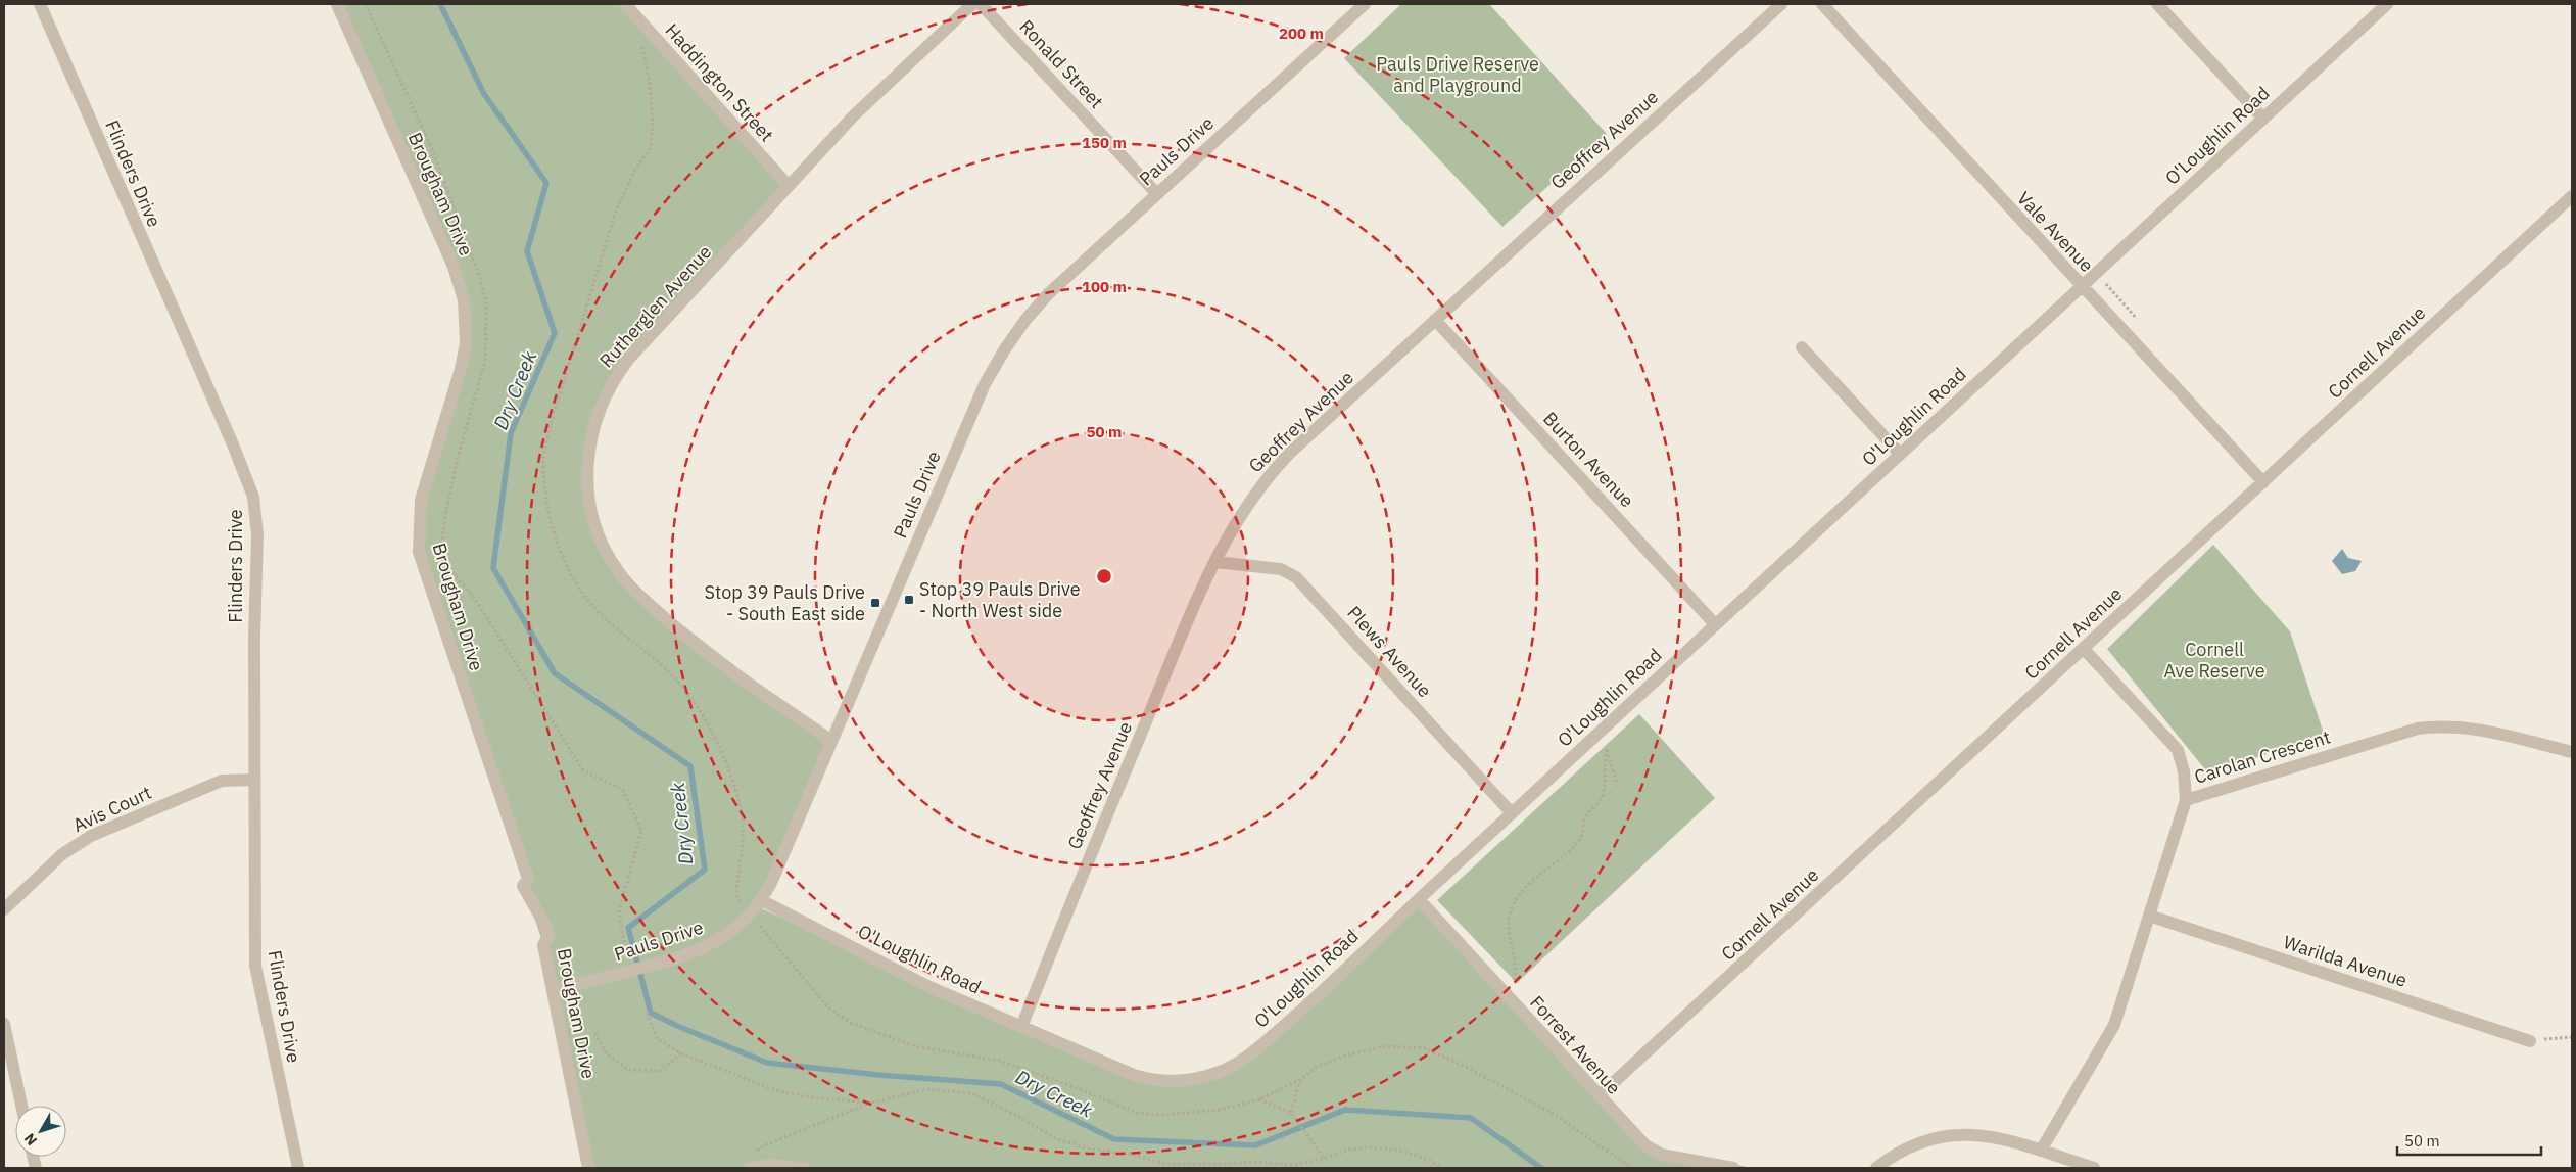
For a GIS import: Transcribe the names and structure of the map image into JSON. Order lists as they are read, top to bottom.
{
  "streets": {
    "street": [
      "Ronald Street",
      "Haddington Street",
      "O'Loughlin Road",
      "Geoffrey Avenue",
      "Pauls Drive",
      "Flinders Drive",
      "Brougham Drive",
      "Vale Avenue",
      "Rutherglen Avenue",
      "Cornell Avenue",
      "Burton Avenue",
      "Plews Avenue",
      "Carolan Crescent",
      "Avis Court",
      "Warilda Avenue",
      "Forrest Avenue"
    ]
  },
  "crossings": [
    ["Ronald Street", "Pauls Drive"],
    ["Haddington Street", "Rutherglen Avenue"],
    ["O'Loughlin Road", "Geoffrey Avenue"],
    ["O'Loughlin Road", "Pauls Drive"],
    ["O'Loughlin Road", "Vale Avenue"],
    ["O'Loughlin Road", "Burton Avenue"],
    ["O'Loughlin Road", "Plews Avenue"],
    ["O'Loughlin Road", "Forrest Avenue"],
    ["Geoffrey Avenue", "Burton Avenue"],
    ["Geoffrey Avenue", "Plews Avenue"],
    ["Pauls Drive", "Brougham Drive"],
    ["Pauls Drive", "Rutherglen Avenue"],
    ["Flinders Drive", "Avis Court"],
    ["Vale Avenue", "Cornell Avenue"],
    ["Cornell Avenue", "Forrest Avenue"],
    ["Carolan Crescent", "Warilda Avenue"]
  ],
  "water": ["Dry Creek"],
  "parks": ["Pauls Drive Reserve and Playground", "Cornell Ave Reserve"],
  "places": {
    "transit": ["Stop 39 Pauls Drive - North West side", "Stop 39 Pauls Drive - South East side"]
  },
  "scale_bar": "50 m",
  "north": "bottom left",
  "rings": [
    "200 m",
    "150 m",
    "100 m",
    "50 m"
  ]
}
